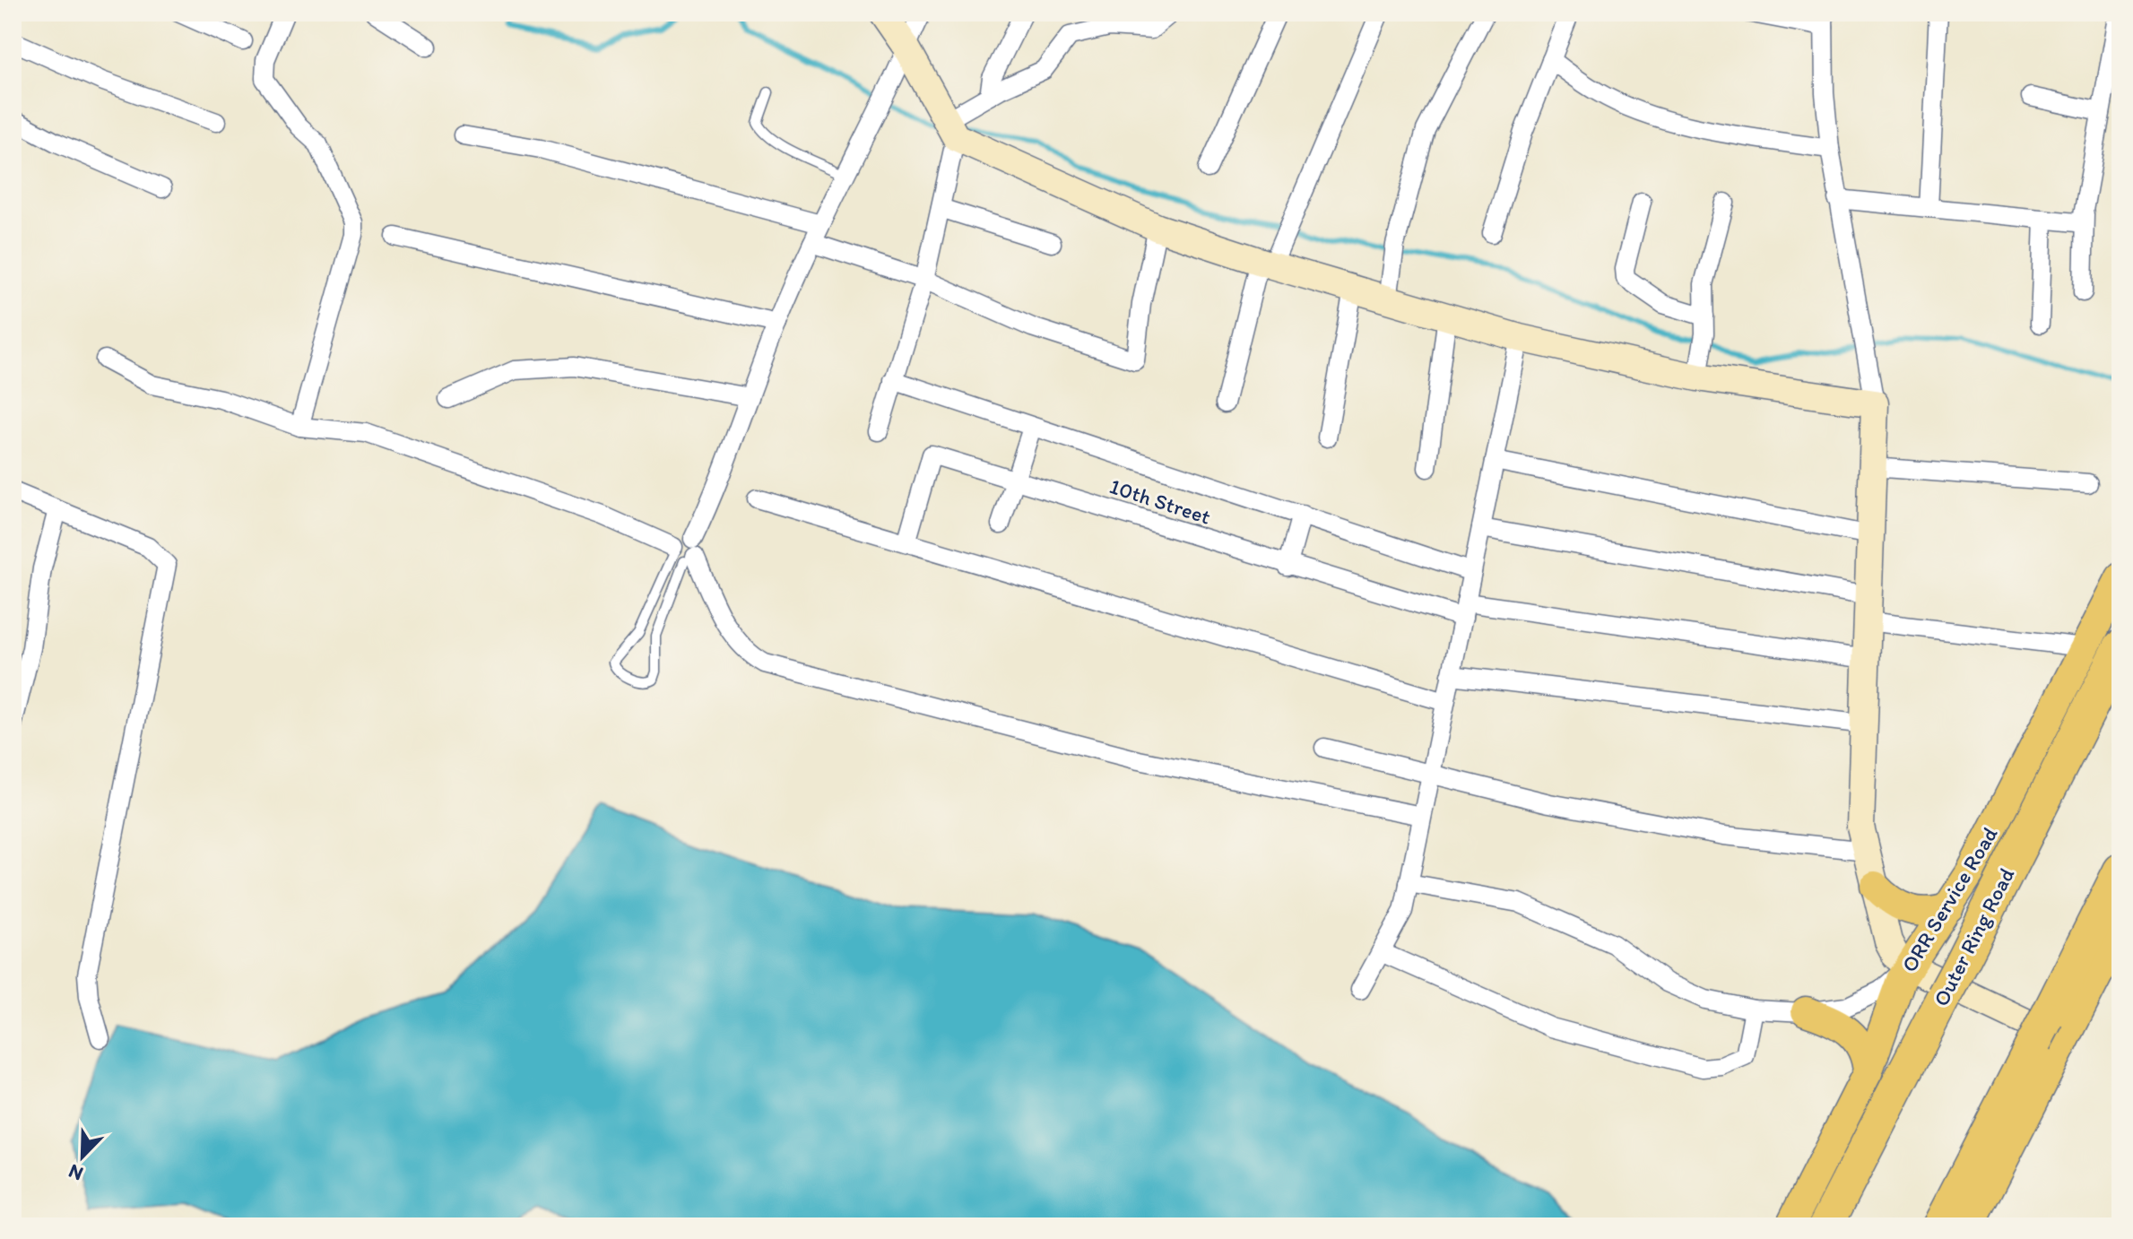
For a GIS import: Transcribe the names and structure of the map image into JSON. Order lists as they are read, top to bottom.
{
  "streets": {
    "highway": ["Outer Ring Road"],
    "main road": ["ORR Service Road"],
    "street": ["10th Street"]
  },
  "north": "bottom left"
}
